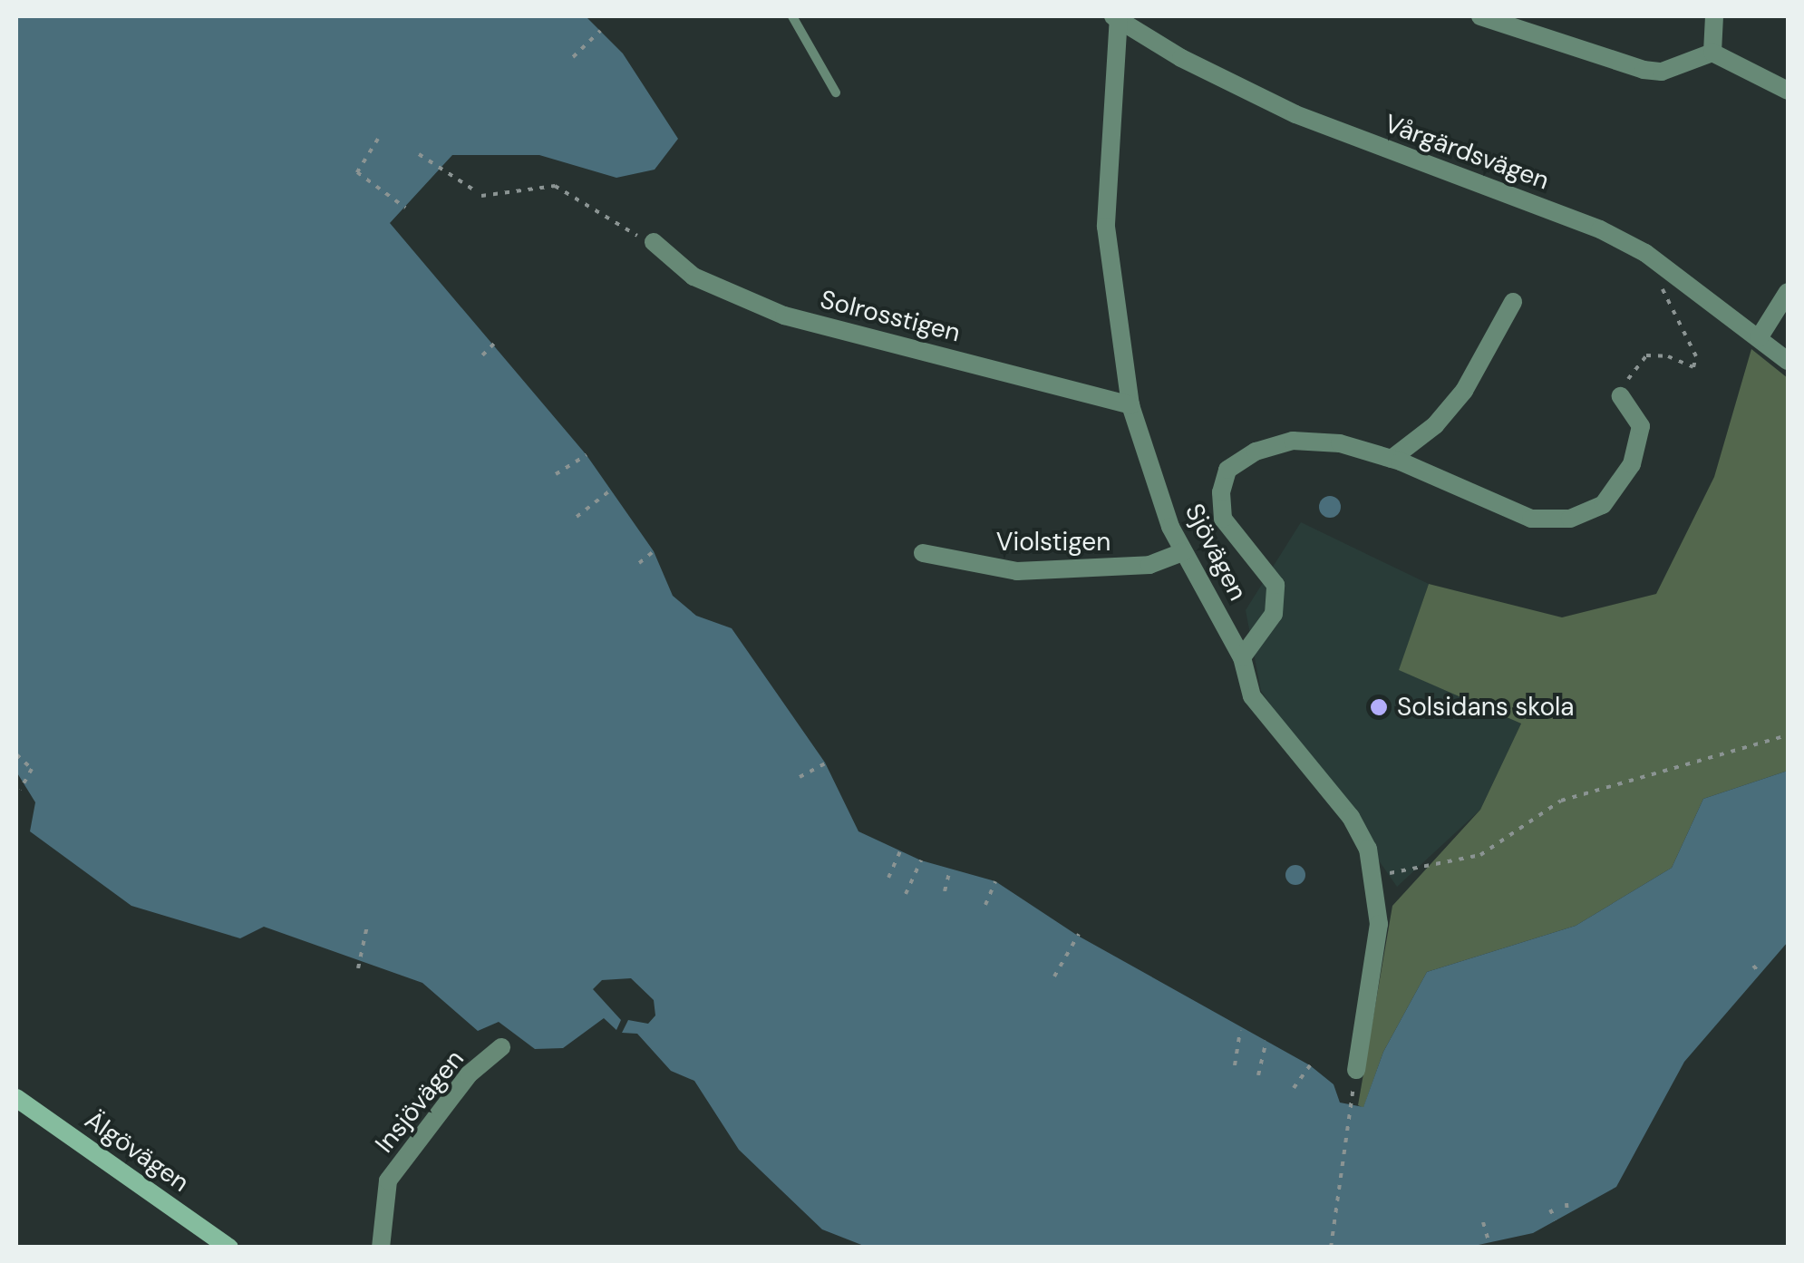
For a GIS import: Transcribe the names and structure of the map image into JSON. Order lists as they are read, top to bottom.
{
  "streets": {
    "street": [
      "Vårgärdsvägen",
      "Solrosstigen",
      "Violstigen",
      "Sjövägen",
      "Insjövägen",
      "Älgövägen"
    ]
  },
  "crossings": [
    ["Vårgärdsvägen", "Sjövägen"],
    ["Solrosstigen", "Sjövägen"],
    ["Violstigen", "Sjövägen"]
  ],
  "places": ["Solsidans skola"]
}
